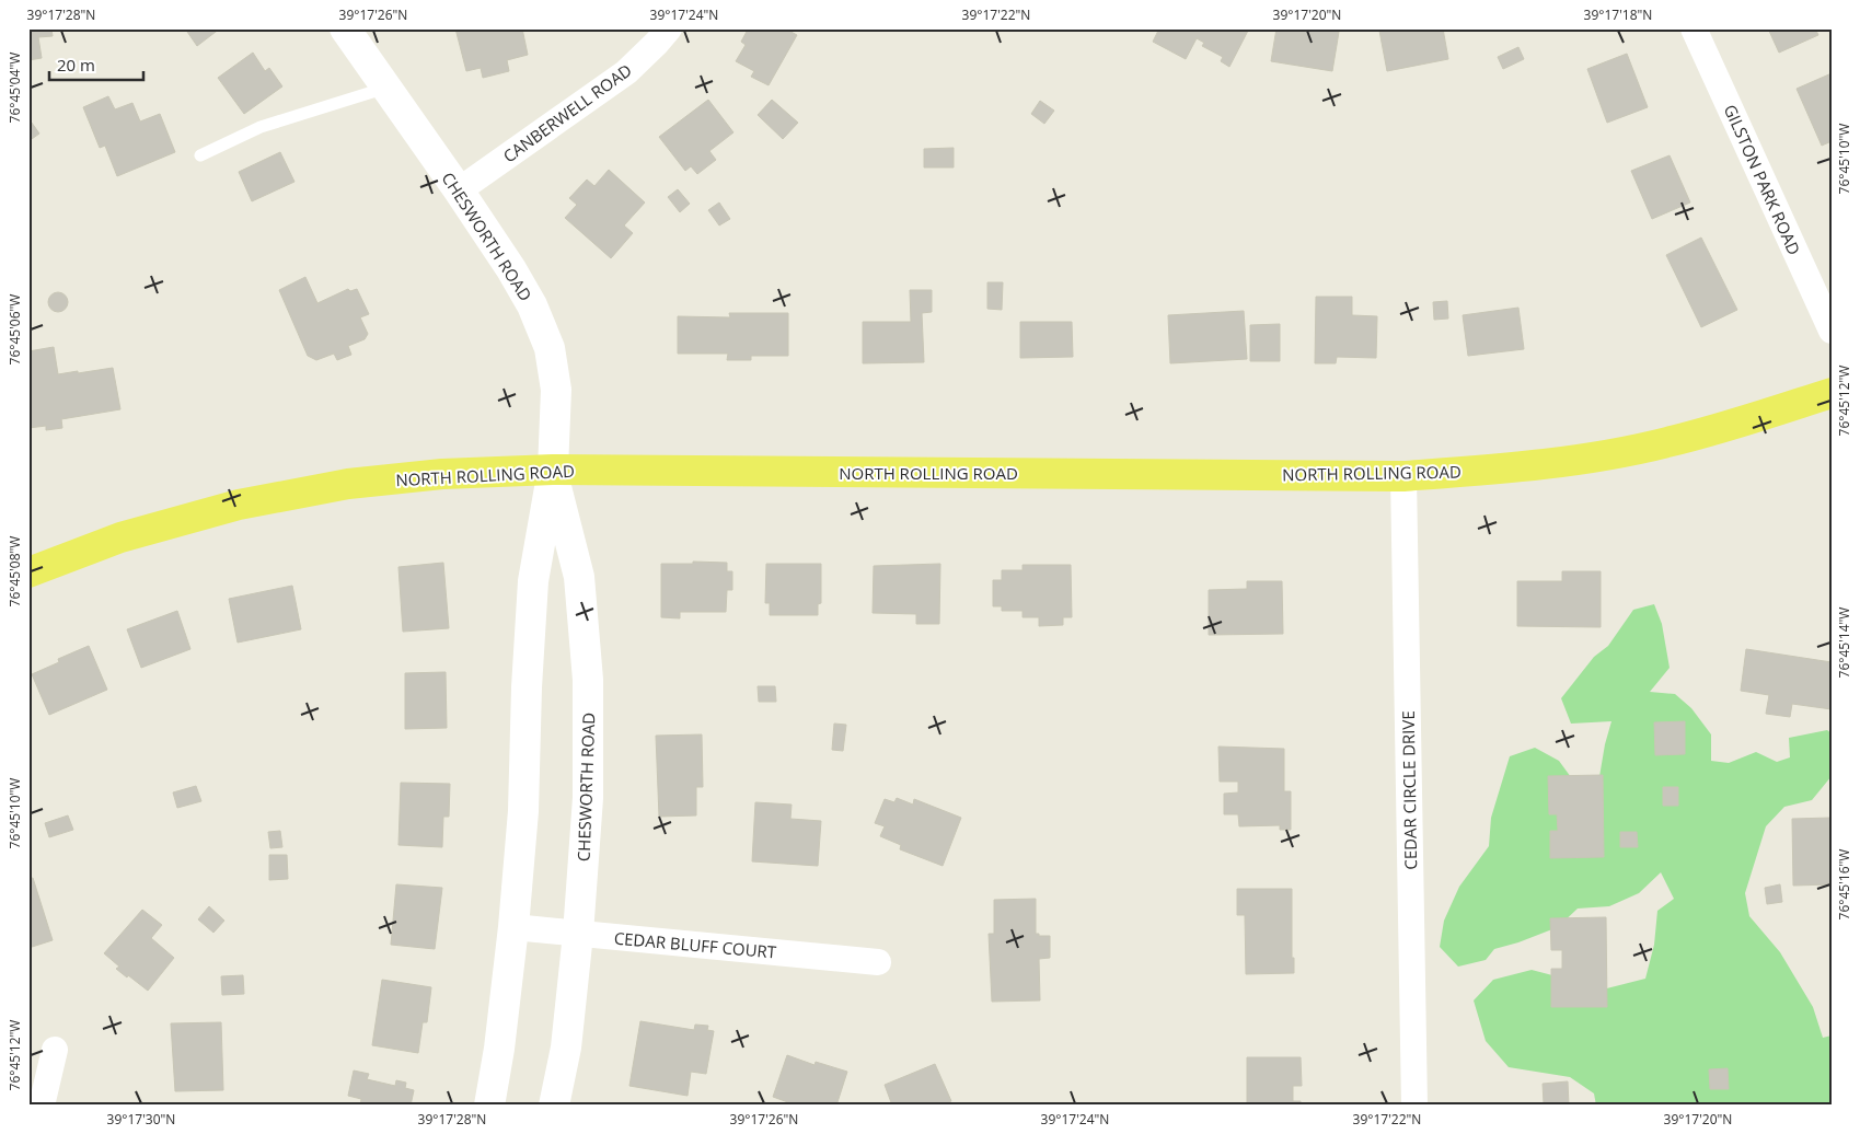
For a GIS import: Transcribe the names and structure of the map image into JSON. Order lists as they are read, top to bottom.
{
  "streets": {
    "main road": ["NORTH ROLLING ROAD"],
    "street": [
      "CANBERWELL ROAD",
      "GILSTON PARK ROAD",
      "CHESWORTH ROAD",
      "CEDAR CIRCLE DRIVE",
      "CEDAR BLUFF COURT"
    ]
  },
  "crossings": [
    ["CANBERWELL ROAD", "CHESWORTH ROAD"],
    ["CHESWORTH ROAD", "NORTH ROLLING ROAD"],
    ["CHESWORTH ROAD", "CEDAR BLUFF COURT"],
    ["NORTH ROLLING ROAD", "CEDAR CIRCLE DRIVE"]
  ],
  "scale_bar": "20 m",
  "coordinates": [
    "39°17'28\"N",
    "39°17'26\"N",
    "39°17'24\"N",
    "39°17'22\"N",
    "39°17'20\"N",
    "39°17'18\"N",
    "76°45'04\"W",
    "76°45'10\"W",
    "76°45'06\"W",
    "76°45'12\"W",
    "76°45'08\"W",
    "76°45'14\"W",
    "76°45'16\"W",
    "39°17'30\"N"
  ]
}
